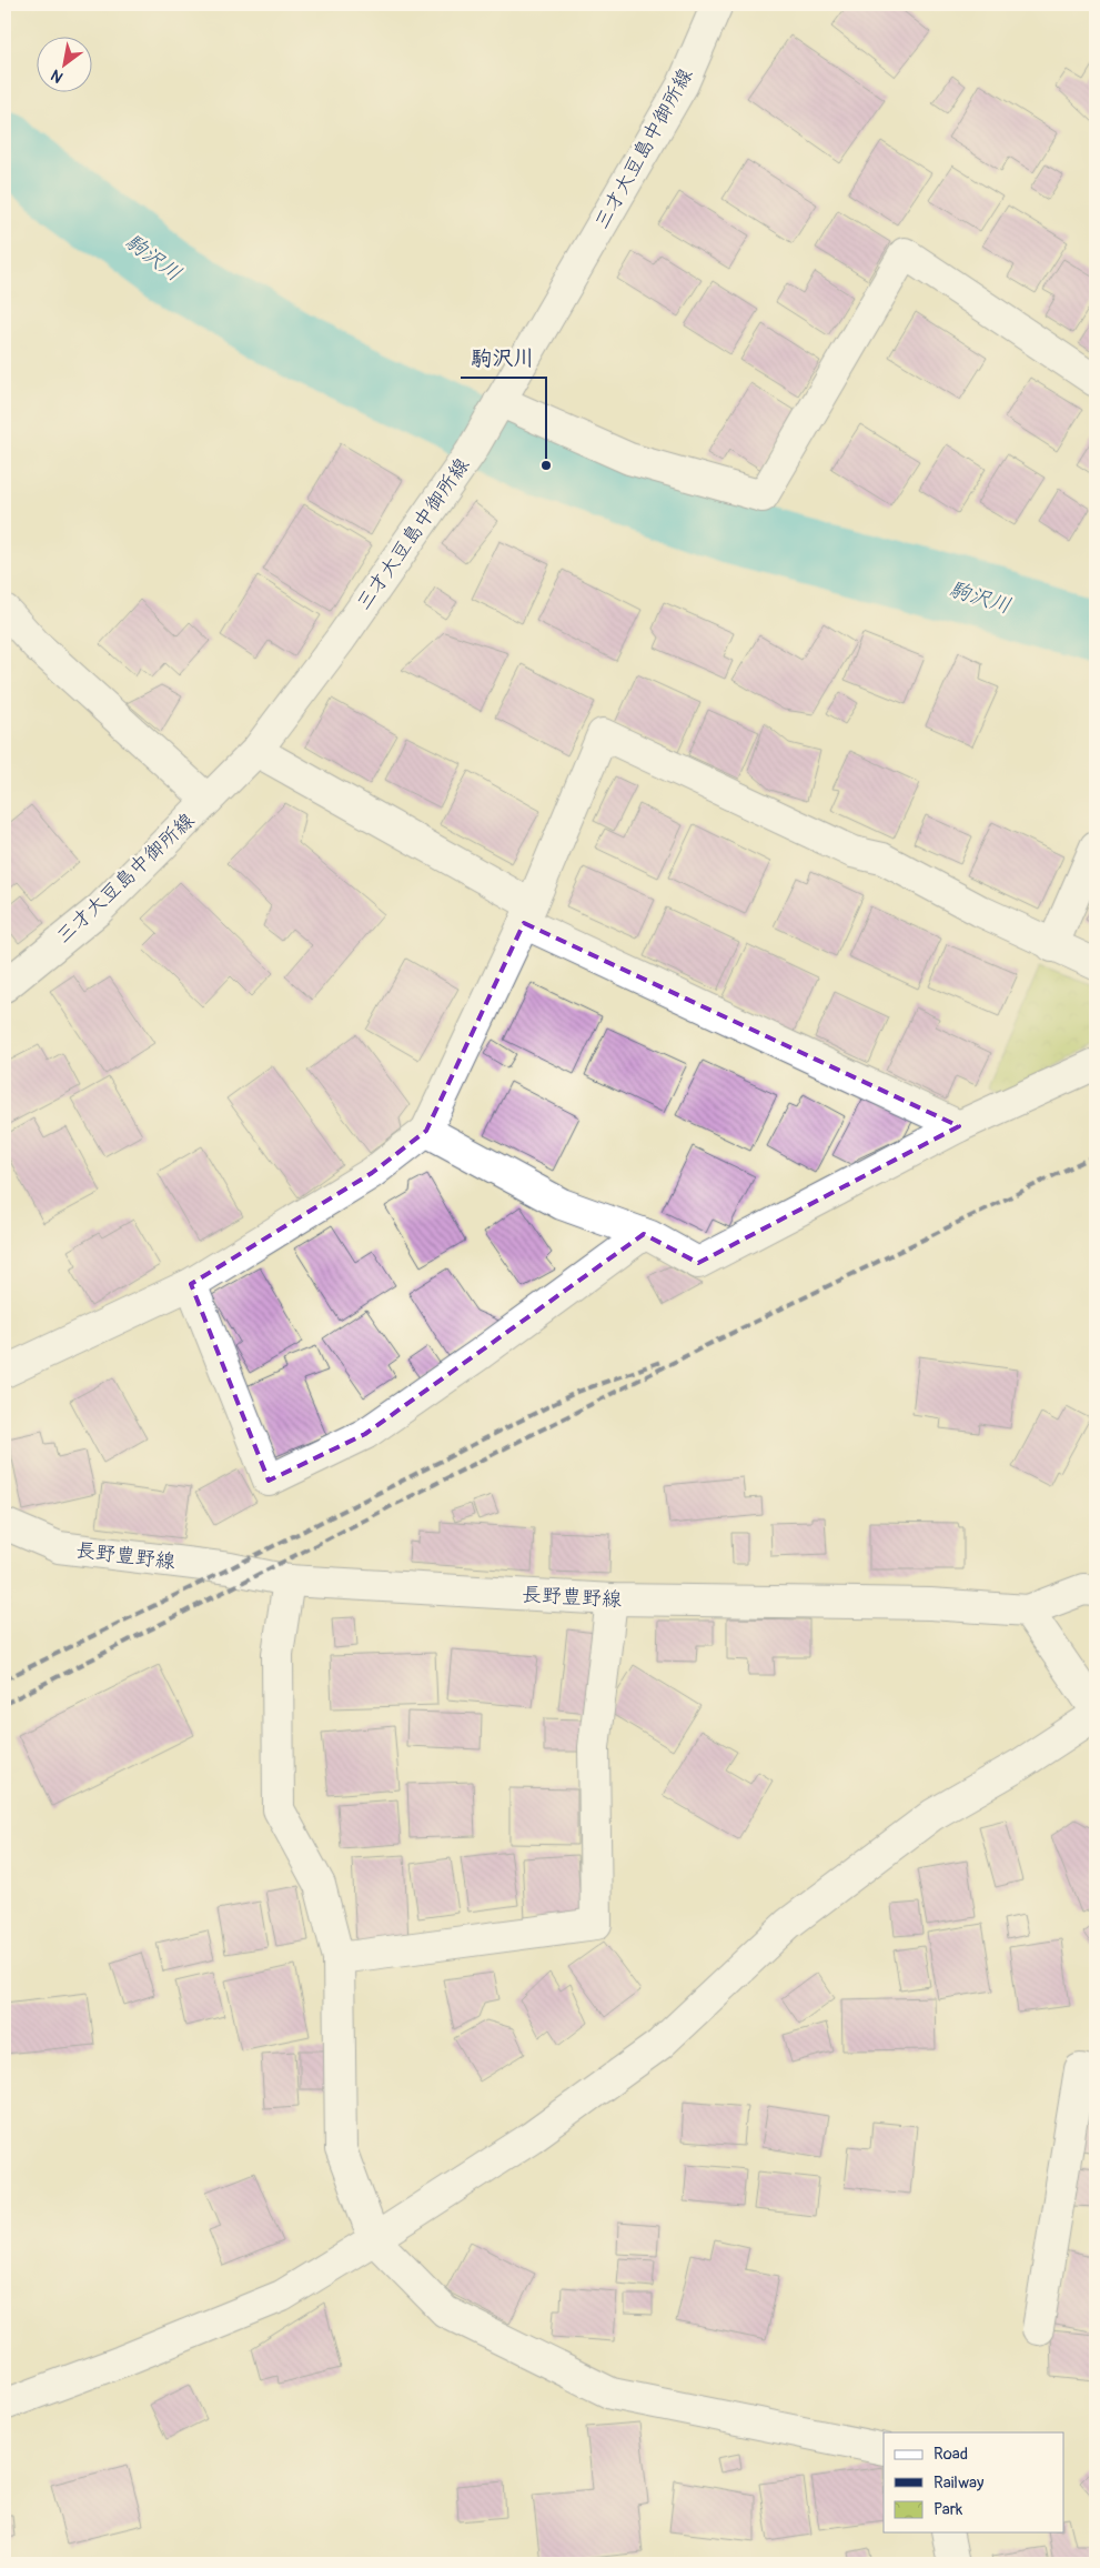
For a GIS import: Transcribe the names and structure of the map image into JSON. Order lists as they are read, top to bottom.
{
  "streets": {
    "street": ["三才大豆島中御所線", "長野豊野線"]
  },
  "water": ["駒沢川"],
  "places": ["駒沢川"],
  "legend": ["Road", "Railway", "Park"],
  "north": "bottom left"
}
